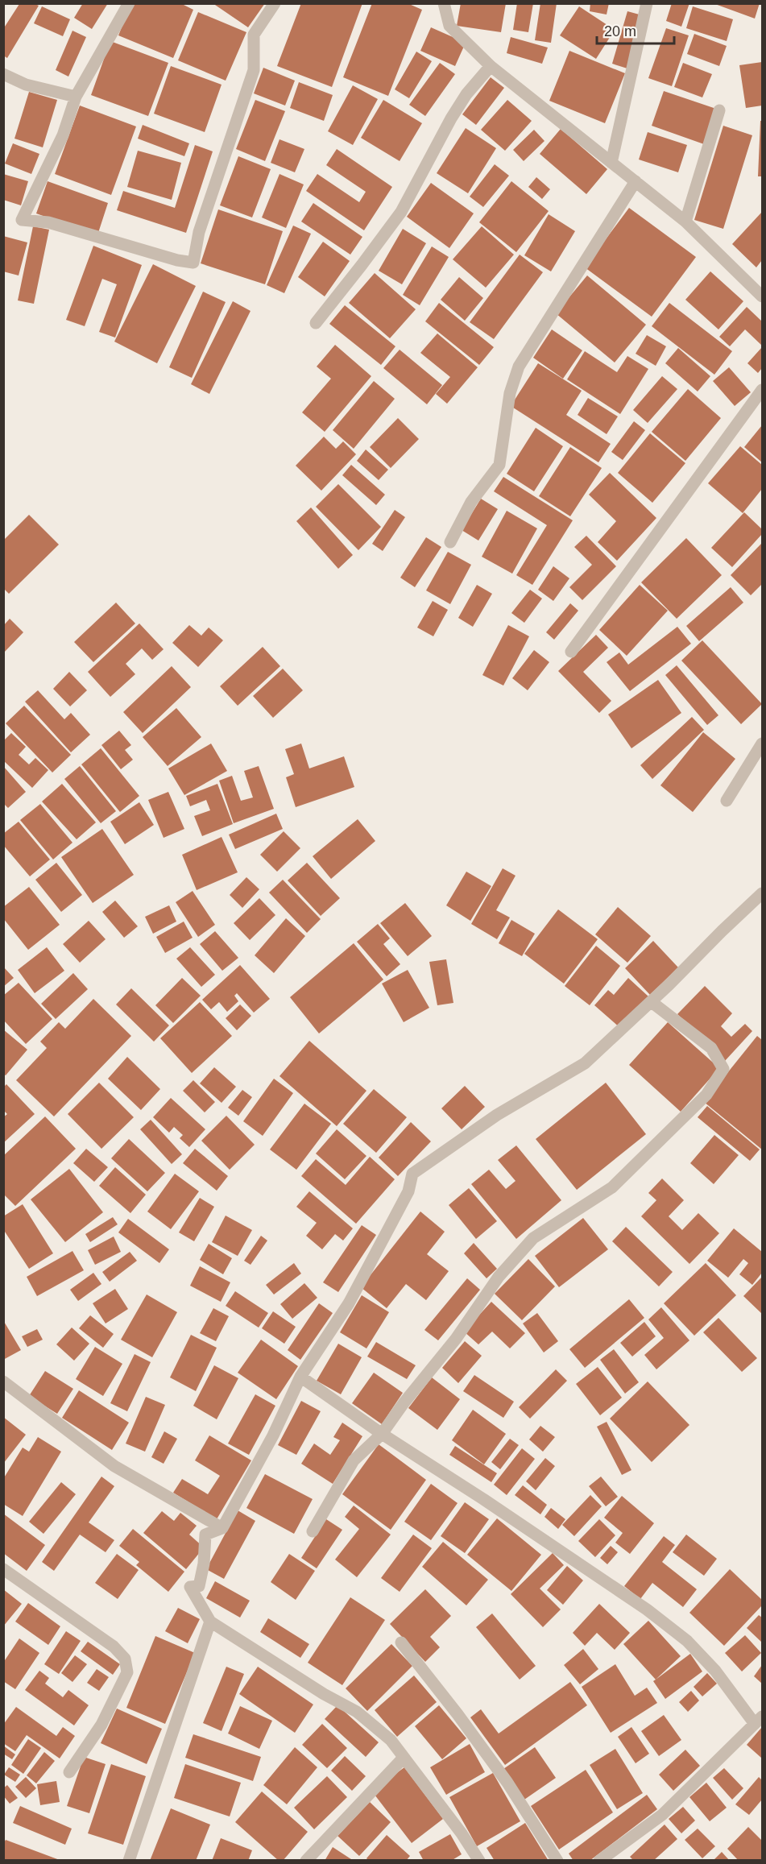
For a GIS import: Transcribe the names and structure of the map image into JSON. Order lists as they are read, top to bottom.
{
  "scale_bar": "20 m"
}
